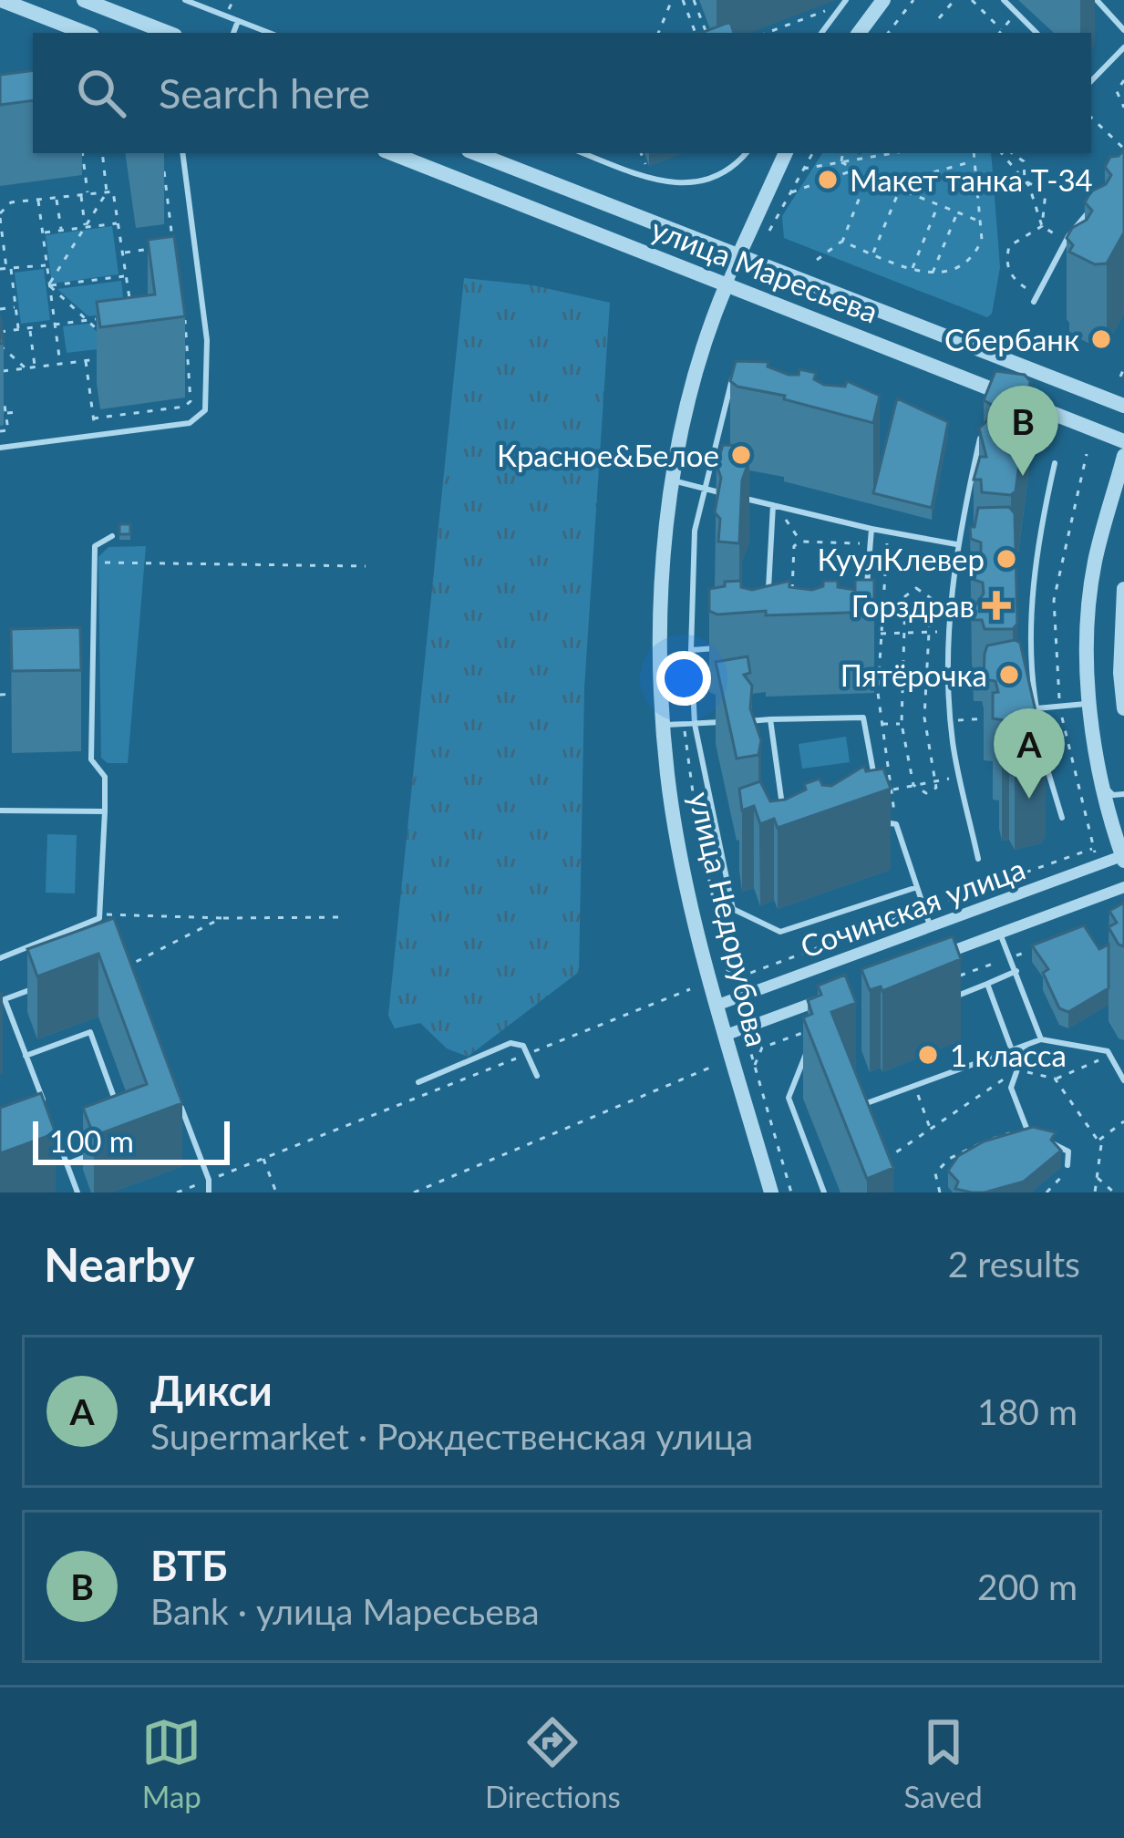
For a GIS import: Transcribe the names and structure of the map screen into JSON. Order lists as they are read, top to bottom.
{
  "streets": {
    "street": ["улица Маресьева", "Сочинская улица", "улица Недорубова"]
  },
  "crossings": [
    ["улица Маресьева", "улица Недорубова"],
    ["Сочинская улица", "улица Недорубова"]
  ],
  "places": {
    "other": [
      "Макет танка Т-34",
      "Сбербанк",
      "Красное&Белое",
      "КуулКлевер",
      "Пятёрочка",
      "1 класса"
    ],
    "health": ["Горздрав"]
  },
  "scale_bar": "100 m",
  "page": {
    "search": "Search here",
    "pins": ["B", "A"],
    "scale": "100 m",
    "heading": ["Nearby", "2 results"],
    "list": [
      {
        "mark": "A",
        "name": "Дикси",
        "note": "Supermarket · Рождественская улица",
        "value": "180 m"
      },
      {
        "mark": "B",
        "name": "ВТБ",
        "note": "Bank · улица Маресьева",
        "value": "200 m"
      }
    ],
    "nav": ["Map", "Directions", "Saved"]
  }
}
